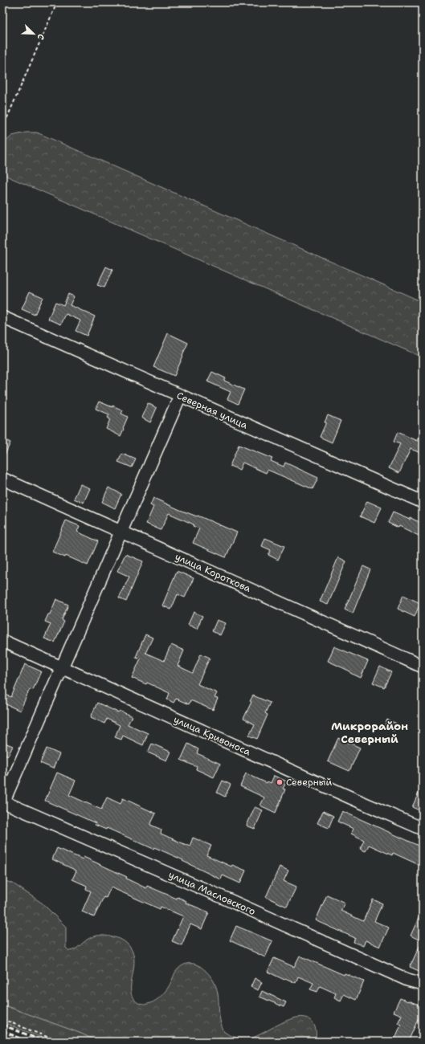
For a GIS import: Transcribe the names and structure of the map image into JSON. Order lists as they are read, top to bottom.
{
  "streets": {
    "street": [
      "Северная улица",
      "улица Короткова",
      "улица Кривоноса",
      "улица Масловского"
    ]
  },
  "districts": ["Микрорайон Северный"],
  "places": ["Северный"],
  "north": "bottom right"
}
